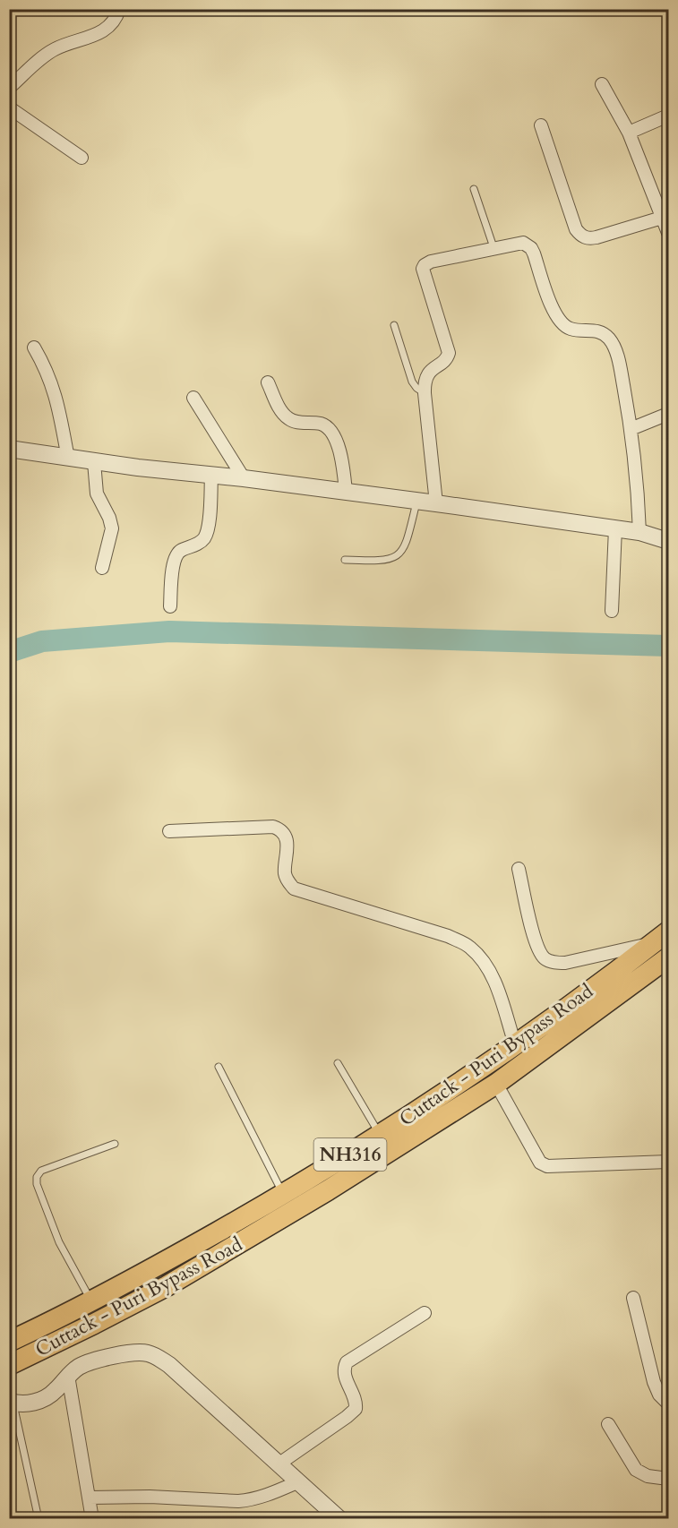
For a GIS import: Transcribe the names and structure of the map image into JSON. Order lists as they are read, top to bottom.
{
  "streets": {
    "highway": ["Cuttack - Puri Bypass Road", "NH316"]
  }
}
